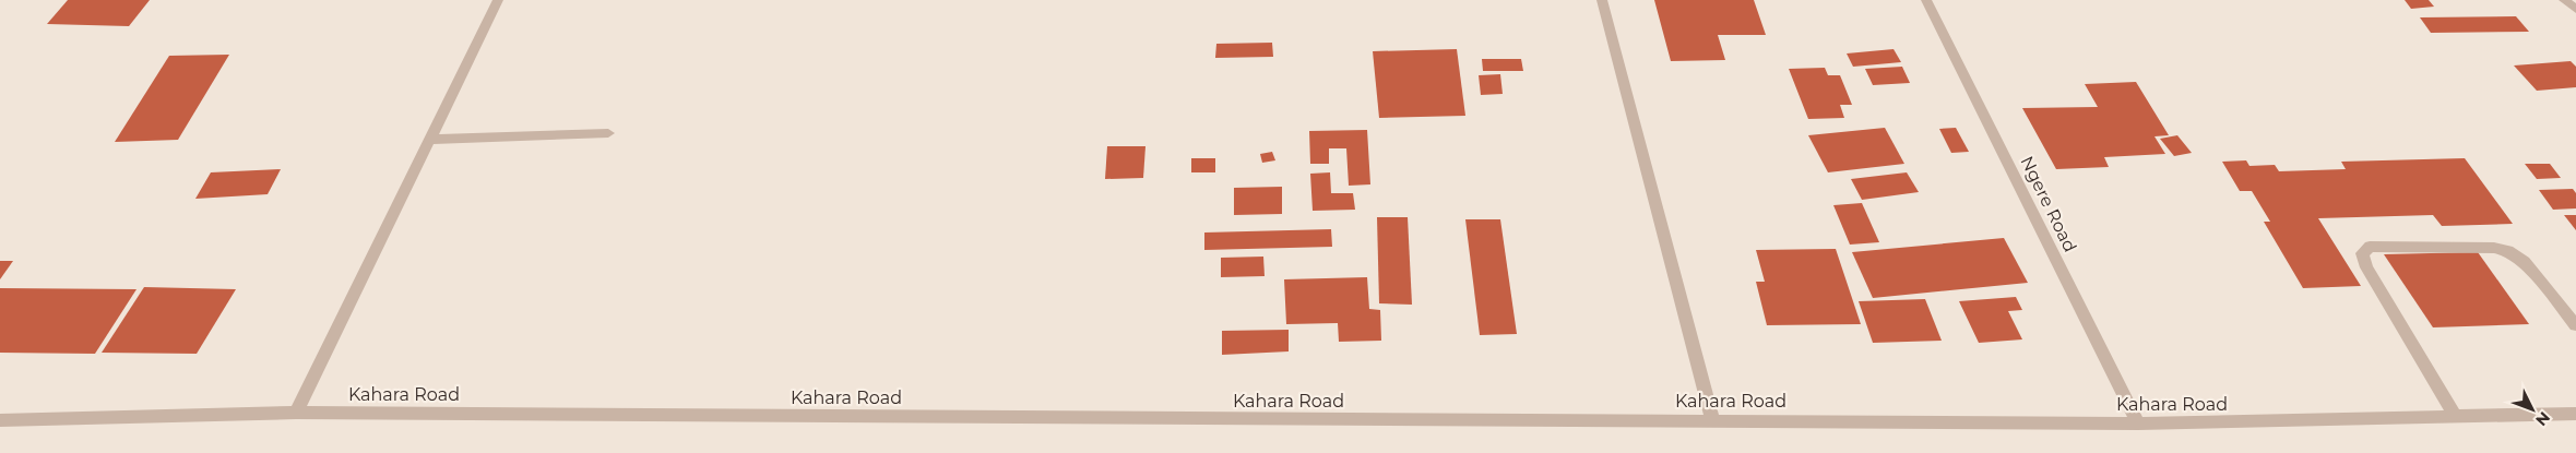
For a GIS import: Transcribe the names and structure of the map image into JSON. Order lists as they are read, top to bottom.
{
  "streets": {
    "street": ["Ngere Road", "Kahara Road"]
  },
  "crossings": [
    ["Ngere Road", "Kahara Road"]
  ],
  "north": "bottom right"
}
